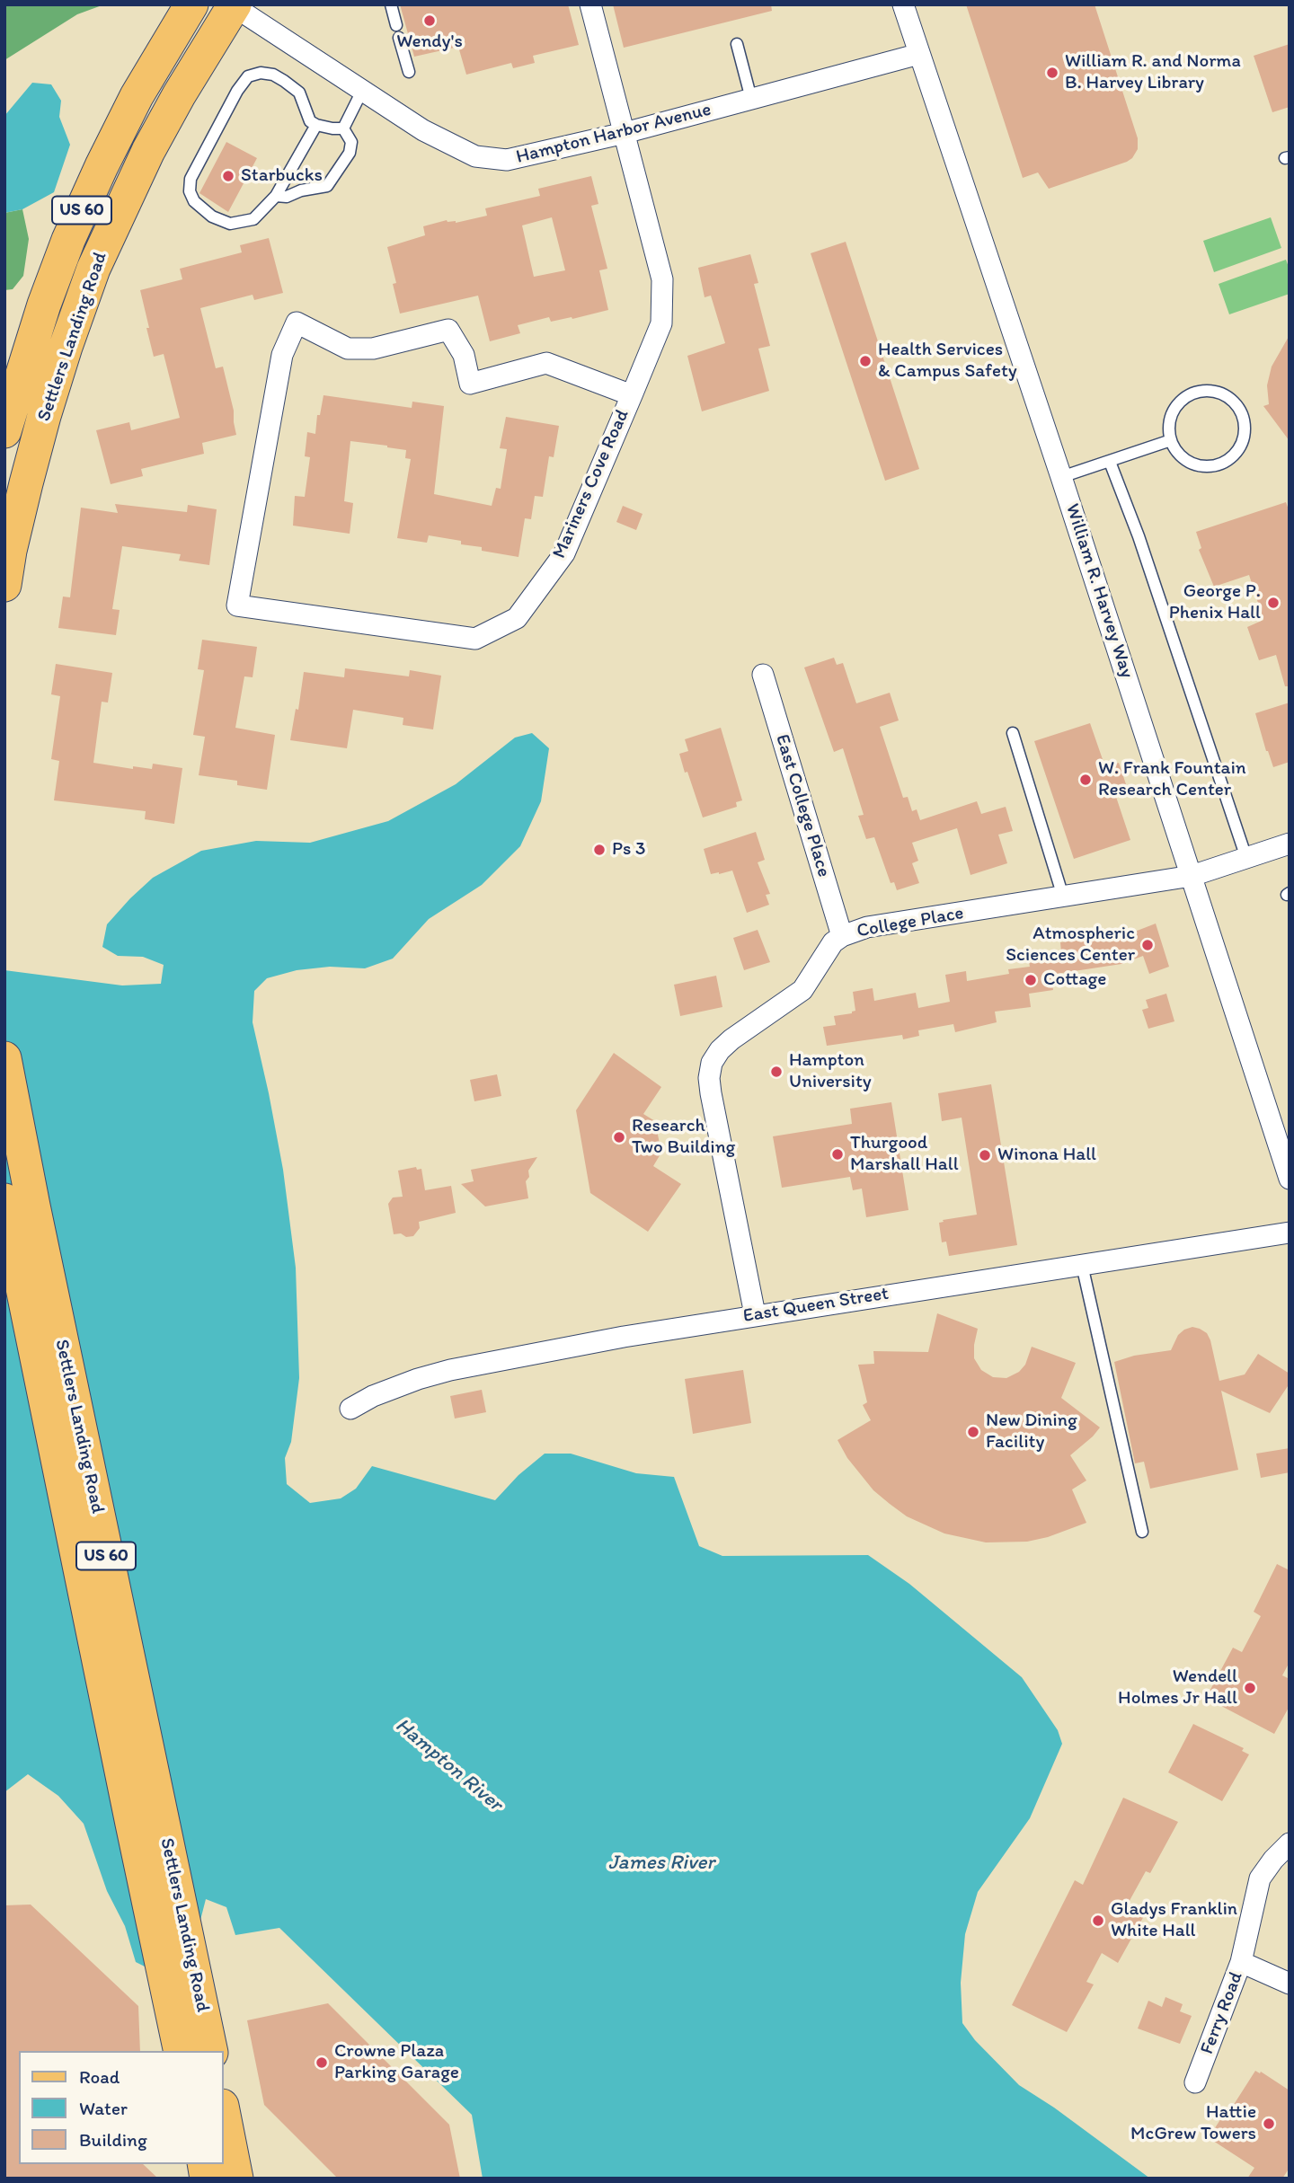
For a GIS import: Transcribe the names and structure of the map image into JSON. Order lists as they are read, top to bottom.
{
  "streets": {
    "main road": ["US 60", "Settlers Landing Road"],
    "street": [
      "Hampton Harbor Avenue",
      "Mariners Cove Road",
      "William R. Harvey Way",
      "East College Place",
      "College Place",
      "East Queen Street",
      "Ferry Road"
    ]
  },
  "crossings": [
    ["Hampton Harbor Avenue", "Settlers Landing Road"],
    ["Hampton Harbor Avenue", "Mariners Cove Road"],
    ["Hampton Harbor Avenue", "William R. Harvey Way"],
    ["William R. Harvey Way", "College Place"],
    ["East College Place", "College Place"],
    ["College Place", "East Queen Street"]
  ],
  "water": ["Hampton River", "James River"],
  "places": [
    "Wendy's",
    "William R. and Norma B. Harvey Library",
    "Starbucks",
    "Health Services & Campus Safety",
    "George P. Phenix Hall",
    "W. Frank Fountain Research Center",
    "Ps 3",
    "Atmospheric Sciences Center",
    "Cottage",
    "Hampton University",
    "Research Two Building",
    "Thurgood Marshall Hall",
    "Winona Hall",
    "New Dining Facility",
    "Wendell Holmes Jr Hall",
    "Gladys Franklin White Hall",
    "Crowne Plaza Parking Garage",
    "Hattie McGrew Towers"
  ],
  "legend": ["Road", "Water", "Building"]
}
